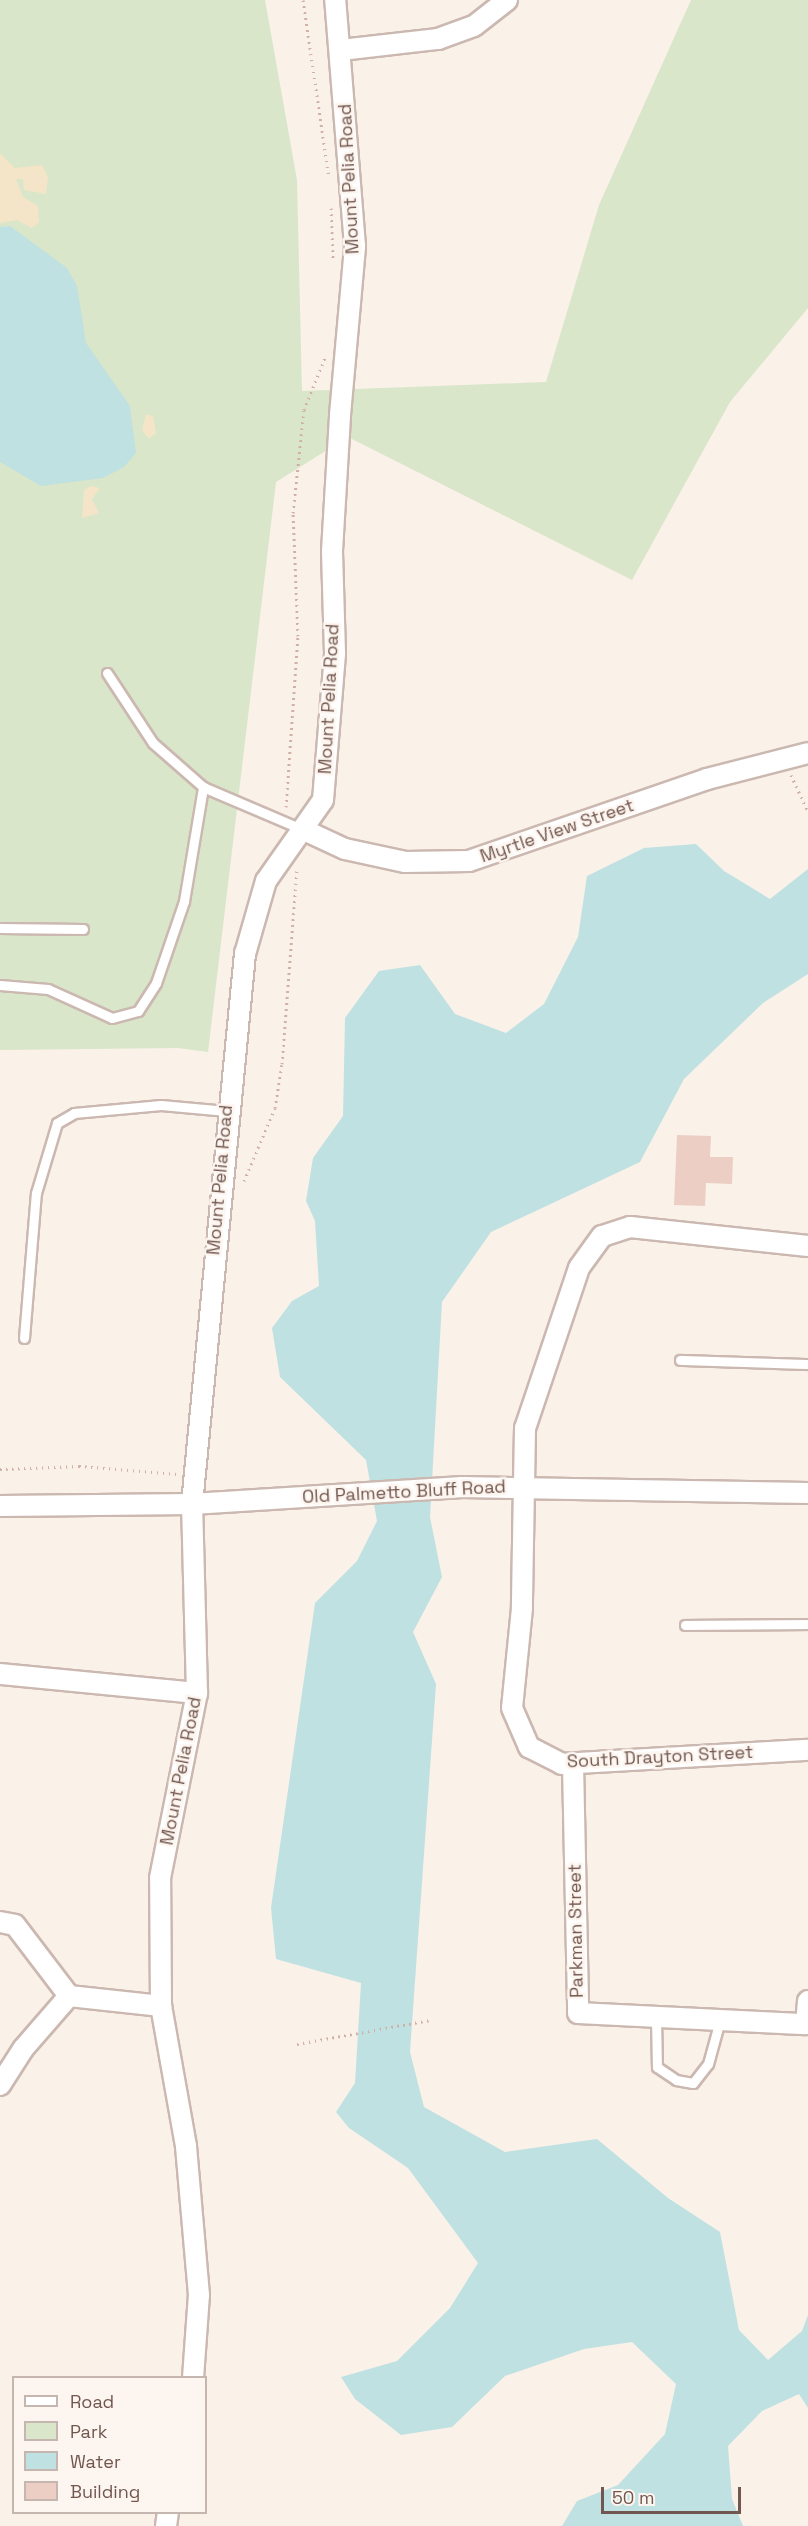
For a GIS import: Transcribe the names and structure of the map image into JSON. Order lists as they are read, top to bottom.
{
  "streets": {
    "street": [
      "Mount Pelia Road",
      "Myrtle View Street",
      "Old Palmetto Bluff Road",
      "South Drayton Street",
      "Parkman Street"
    ]
  },
  "crossings": [
    ["Mount Pelia Road", "Myrtle View Street"],
    ["Mount Pelia Road", "Old Palmetto Bluff Road"],
    ["Old Palmetto Bluff Road", "South Drayton Street"],
    ["South Drayton Street", "Parkman Street"]
  ],
  "legend": [
    "Road",
    "Park",
    "Water",
    "Building"
  ],
  "scale_bar": "50 m"
}
